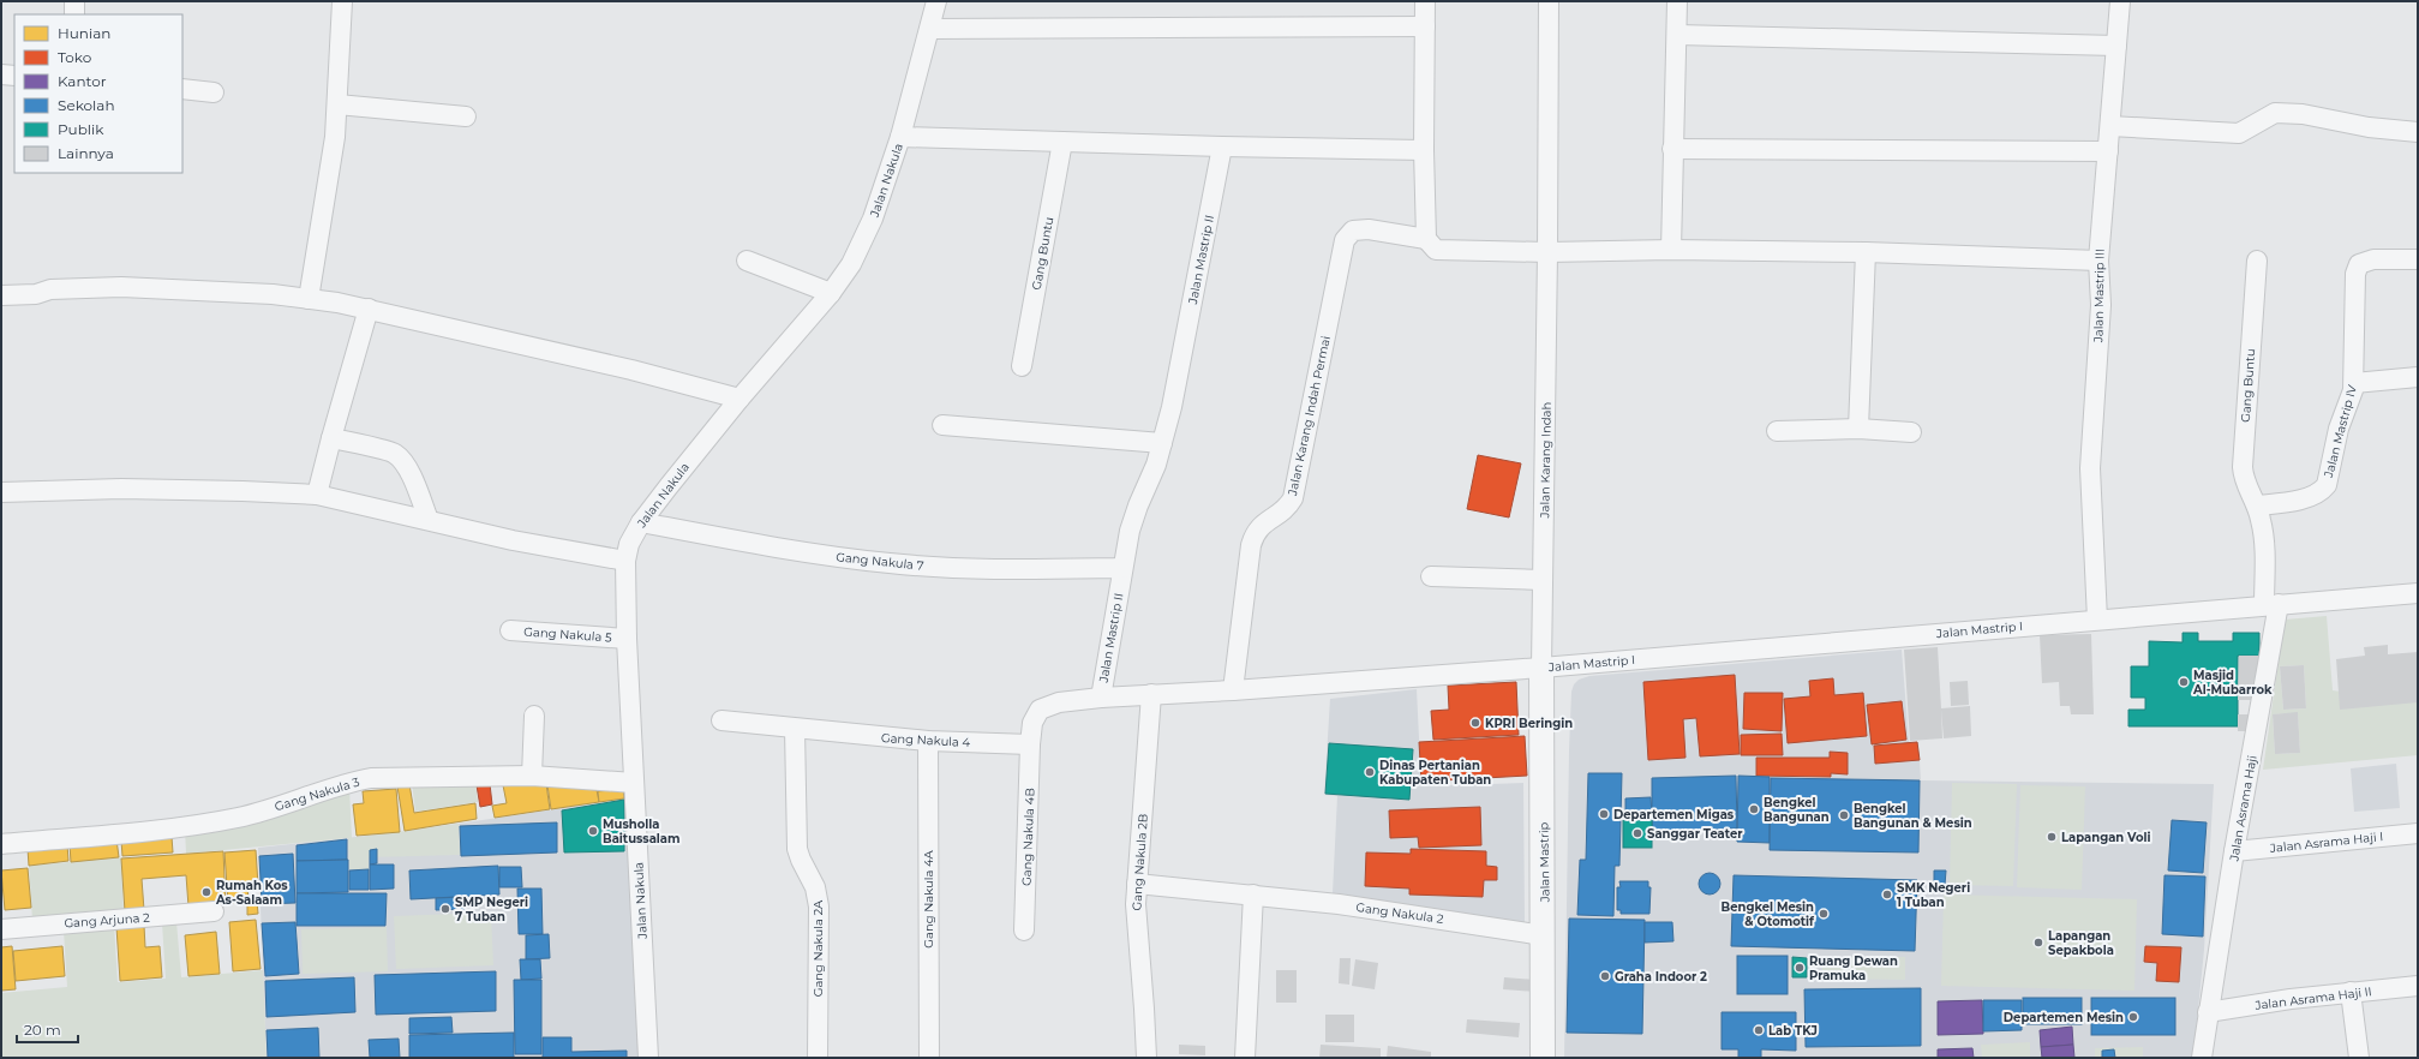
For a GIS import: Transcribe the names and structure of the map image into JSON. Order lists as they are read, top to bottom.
{
  "streets": {
    "street": [
      "Jalan Nakula",
      "Gang Buntu",
      "Jalan Mastrip II",
      "Jalan Mastrip III",
      "Jalan Karang Indah Permai",
      "Jalan Mastrip IV",
      "Jalan Karang Indah",
      "Gang Nakula 7",
      "Jalan Mastrip I",
      "Gang Nakula 5",
      "Gang Nakula 4",
      "Gang Nakula 3",
      "Jalan Asrama Haji",
      "Gang Nakula 4B",
      "Jalan Asrama Haji I",
      "Gang Nakula 2B",
      "Jalan Mastrip",
      "Gang Nakula 4A",
      "Gang Nakula 2",
      "Gang Arjuna 2",
      "Gang Nakula 2A",
      "Jalan Asrama Haji II"
    ]
  },
  "crossings": [
    ["Jalan Nakula", "Gang Nakula 7"],
    ["Jalan Nakula", "Gang Nakula 5"],
    ["Jalan Nakula", "Gang Nakula 3"],
    ["Gang Buntu", "Jalan Mastrip IV"],
    ["Jalan Mastrip II", "Jalan Karang Indah Permai"],
    ["Jalan Mastrip II", "Jalan Karang Indah"],
    ["Jalan Mastrip II", "Gang Nakula 7"],
    ["Jalan Mastrip II", "Jalan Mastrip I"],
    ["Jalan Mastrip II", "Gang Nakula 2B"],
    ["Jalan Mastrip II", "Jalan Mastrip"],
    ["Jalan Mastrip III", "Jalan Mastrip I"],
    ["Jalan Karang Indah", "Jalan Mastrip I"],
    ["Jalan Karang Indah", "Jalan Mastrip"],
    ["Jalan Mastrip I", "Jalan Asrama Haji"],
    ["Jalan Mastrip I", "Jalan Mastrip"],
    ["Gang Nakula 4", "Gang Nakula 4B"],
    ["Gang Nakula 4", "Gang Nakula 4A"],
    ["Gang Nakula 4", "Gang Nakula 2A"],
    ["Jalan Asrama Haji", "Jalan Asrama Haji I"],
    ["Jalan Asrama Haji", "Jalan Asrama Haji II"],
    ["Gang Nakula 2B", "Gang Nakula 2"],
    ["Jalan Mastrip", "Gang Nakula 2"]
  ],
  "places": [
    "Masjid Al-Mubarrok",
    "KPRI Beringin",
    "Dinas Pertanian Kabupaten Tuban",
    "Bengkel Bangunan",
    "Departemen Migas",
    "Bengkel Bangunan & Mesin",
    "Musholla Baitussalam",
    "Sanggar Teater",
    "Lapangan Voli",
    "Rumah Kos As-Salaam",
    "SMK Negeri 1 Tuban",
    "SMP Negeri 7 Tuban",
    "Bengkel Mesin & Otomotif",
    "Lapangan Sepakbola",
    "Ruang Dewan Pramuka",
    "Graha Indoor 2",
    "Departemen Mesin",
    "Lab TKJ"
  ],
  "legend": [
    "Hunian",
    "Toko",
    "Kantor",
    "Sekolah",
    "Publik",
    "Lainnya"
  ],
  "scale_bar": "20 m"
}
